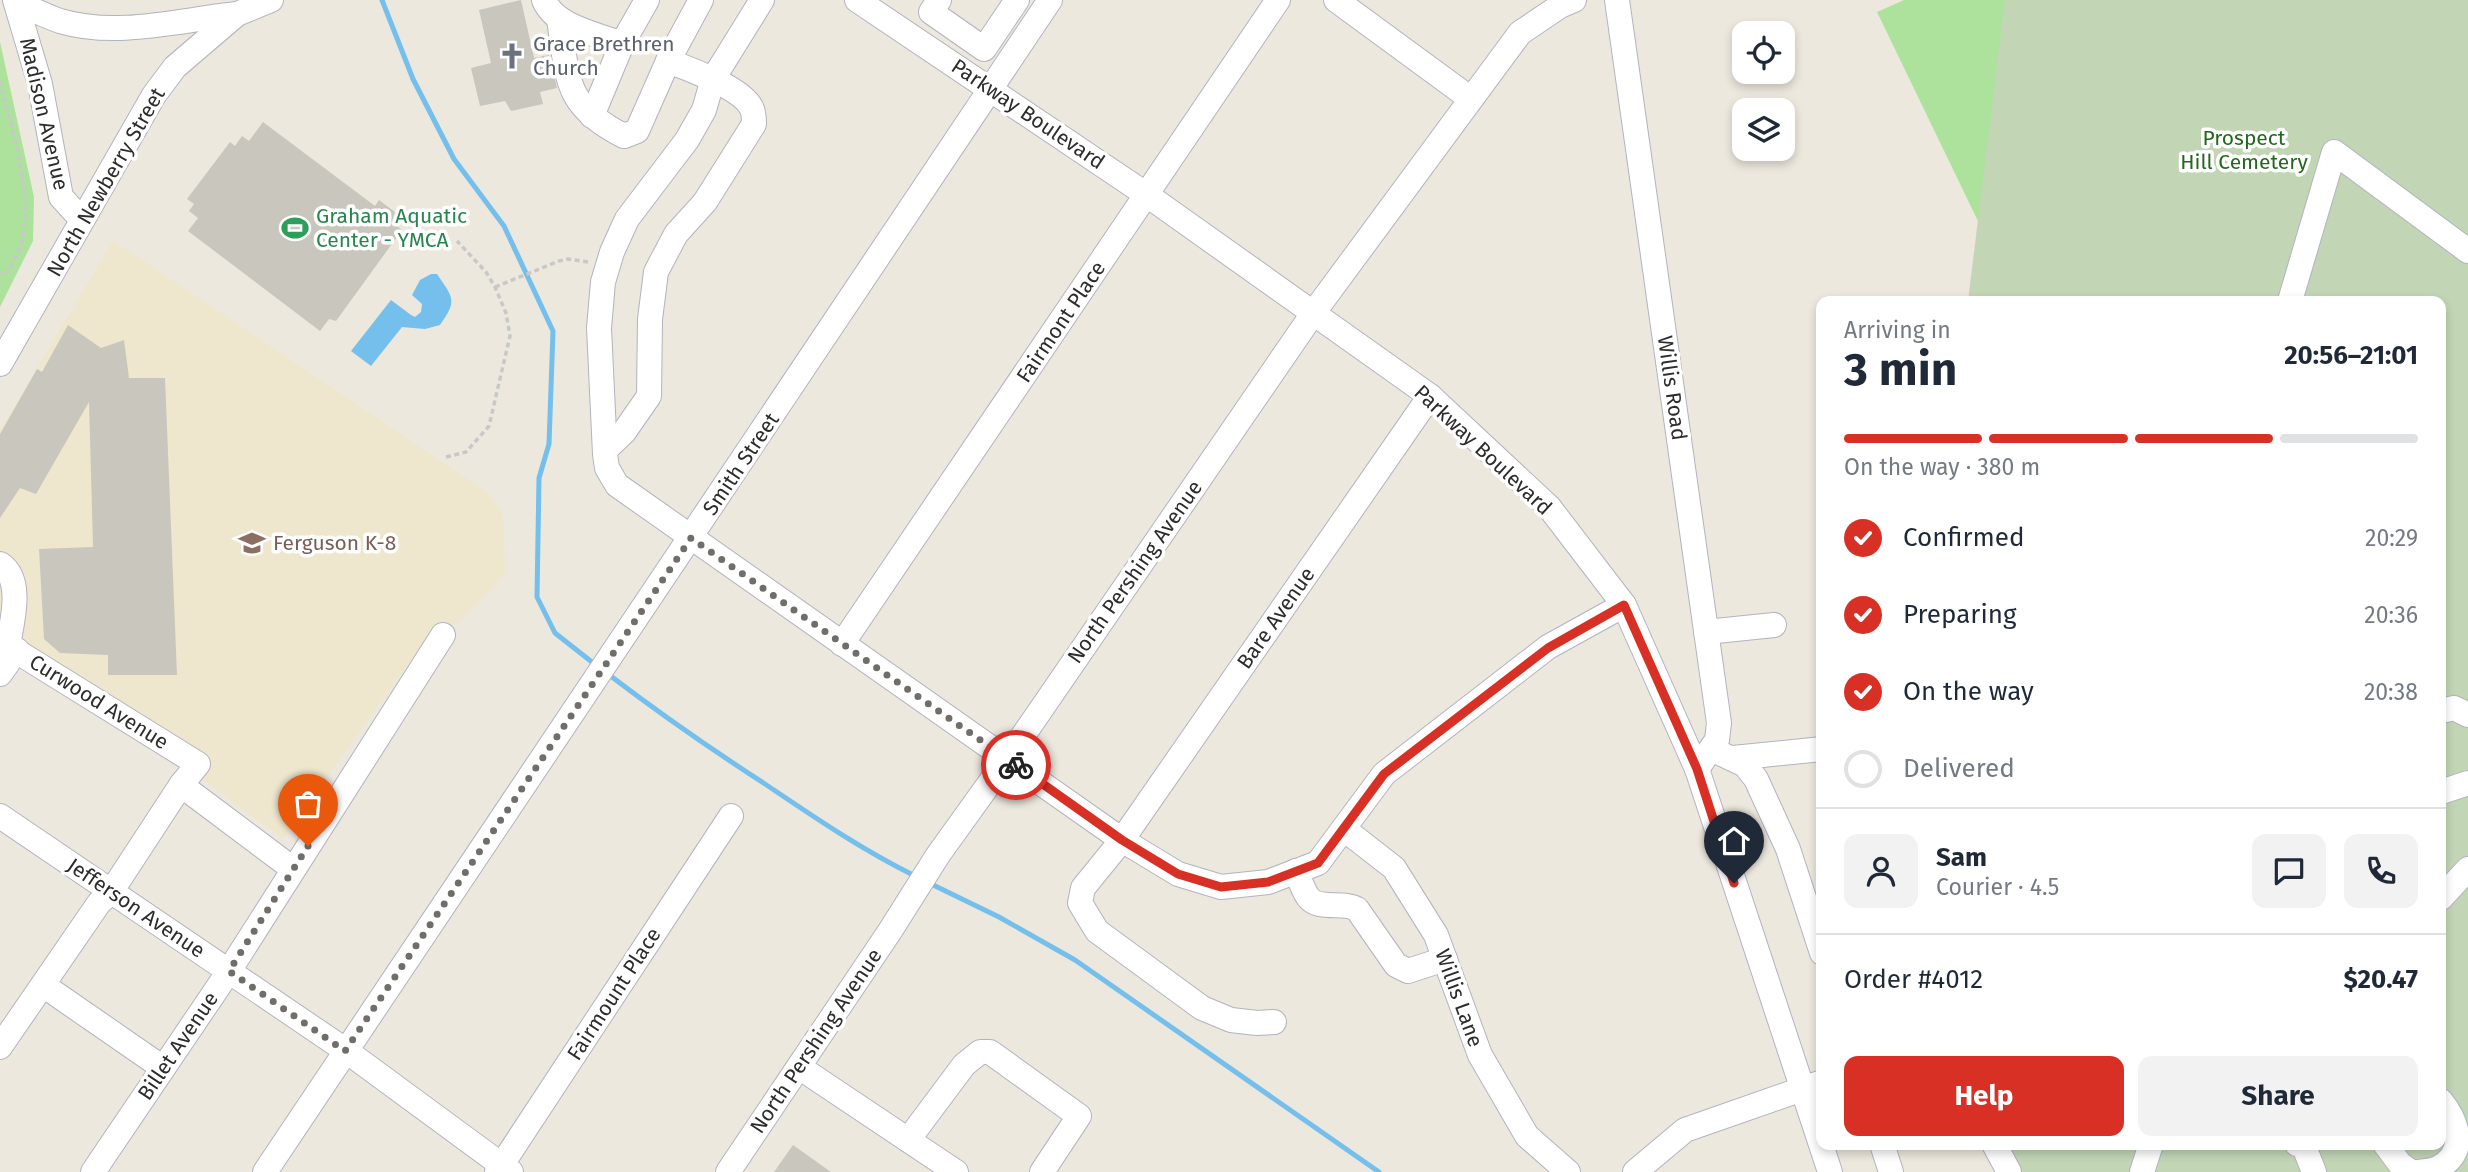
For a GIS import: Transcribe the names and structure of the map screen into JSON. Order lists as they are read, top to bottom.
{
  "streets": {
    "street": [
      "Madison Avenue",
      "Parkway Boulevard",
      "North Newberry Street",
      "Fairmont Place",
      "Willis Road",
      "Smith Street",
      "North Pershing Avenue",
      "Bare Avenue",
      "Curwood Avenue",
      "Jefferson Avenue",
      "Fairmount Place",
      "Willis Lane",
      "Billet Avenue"
    ]
  },
  "crossings": [
    ["Madison Avenue", "North Newberry Street"],
    ["Parkway Boulevard", "Fairmont Place"],
    ["Parkway Boulevard", "Willis Road"],
    ["Parkway Boulevard", "Smith Street"],
    ["Parkway Boulevard", "North Pershing Avenue"],
    ["Parkway Boulevard", "Bare Avenue"],
    ["Smith Street", "Jefferson Avenue"],
    ["Jefferson Avenue", "Fairmount Place"],
    ["Jefferson Avenue", "Billet Avenue"]
  ],
  "parks": ["Prospect Hill Cemetery"],
  "places": {
    "church": ["Grace Brethren Church"],
    "sports": ["Graham Aquatic Center - YMCA"],
    "school or university": ["Ferguson K-8"]
  },
  "page": {
    "heading": ["3 min", "Arriving in", "20:56–21:01"],
    "panel": [
      "Sam",
      "Courier · 4.5",
      "Order #4012",
      "$20.47"
    ],
    "bar": "On the way · 380 m",
    "list": [
      ["Confirmed", "20:29"],
      ["Preparing", "20:36"],
      ["On the way", "20:38"],
      "Delivered"
    ],
    "buttons": ["Help", "Share"]
  }
}
